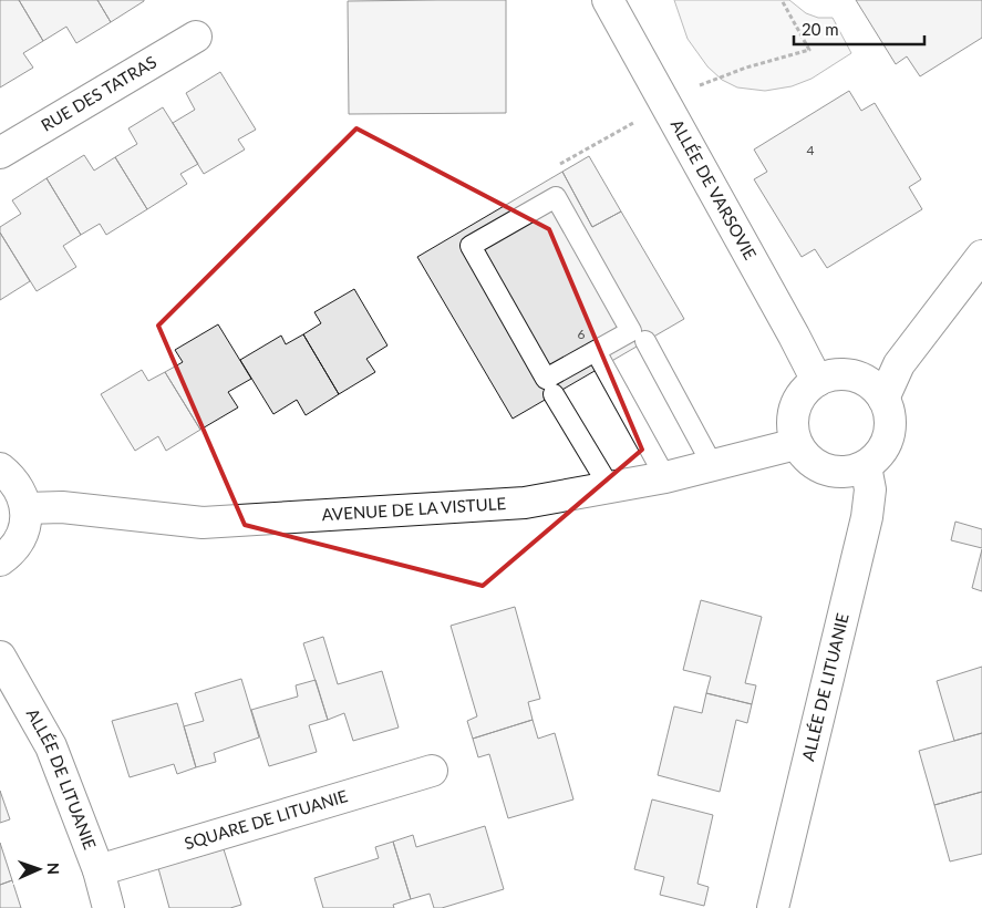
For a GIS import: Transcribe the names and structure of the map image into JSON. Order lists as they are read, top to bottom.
{
  "streets": {
    "street": [
      "RUE DES TATRAS",
      "ALLÉE DE VARSOVIE",
      "AVENUE DE LA VISTULE",
      "ALLÉE DE LITUANIE",
      "SQUARE DE LITUANIE"
    ]
  },
  "crossings": [
    ["ALLÉE DE VARSOVIE", "AVENUE DE LA VISTULE"],
    ["ALLÉE DE VARSOVIE", "ALLÉE DE LITUANIE"],
    ["AVENUE DE LA VISTULE", "ALLÉE DE LITUANIE"],
    ["ALLÉE DE LITUANIE", "SQUARE DE LITUANIE"]
  ],
  "house_numbers": ["4", "6"],
  "scale_bar": "20 m",
  "north": "right"
}
